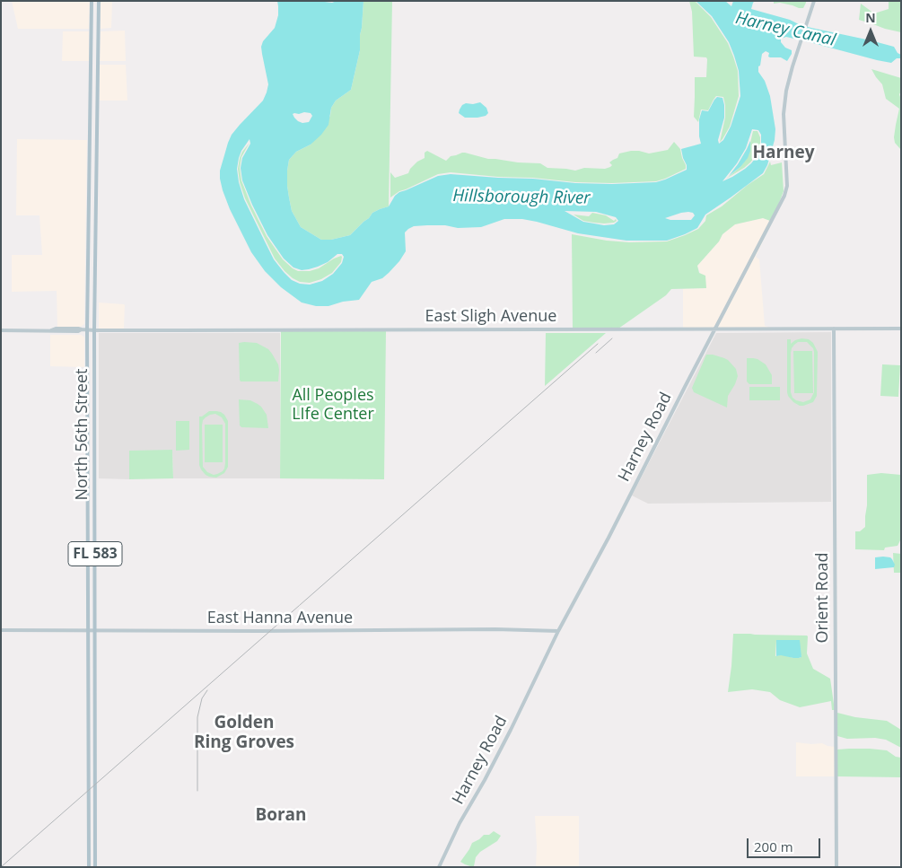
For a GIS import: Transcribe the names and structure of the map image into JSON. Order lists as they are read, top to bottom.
{
  "streets": {
    "main road": ["North 56th Street", "FL 583"],
    "street": [
      "East Sligh Avenue",
      "Harney Road",
      "Orient Road",
      "East Hanna Avenue"
    ]
  },
  "crossings": [
    ["East Sligh Avenue", "North 56th Street"],
    ["East Sligh Avenue", "Harney Road"],
    ["East Sligh Avenue", "Orient Road"],
    ["North 56th Street", "East Hanna Avenue"],
    ["Harney Road", "East Hanna Avenue"]
  ],
  "districts": ["Harney", "Golden Ring Groves", "Boran"],
  "water": ["Harney Canal", "Hillsborough River"],
  "parks": ["All Peoples LIfe Center"],
  "scale_bar": "200 m",
  "north": "top"
}
